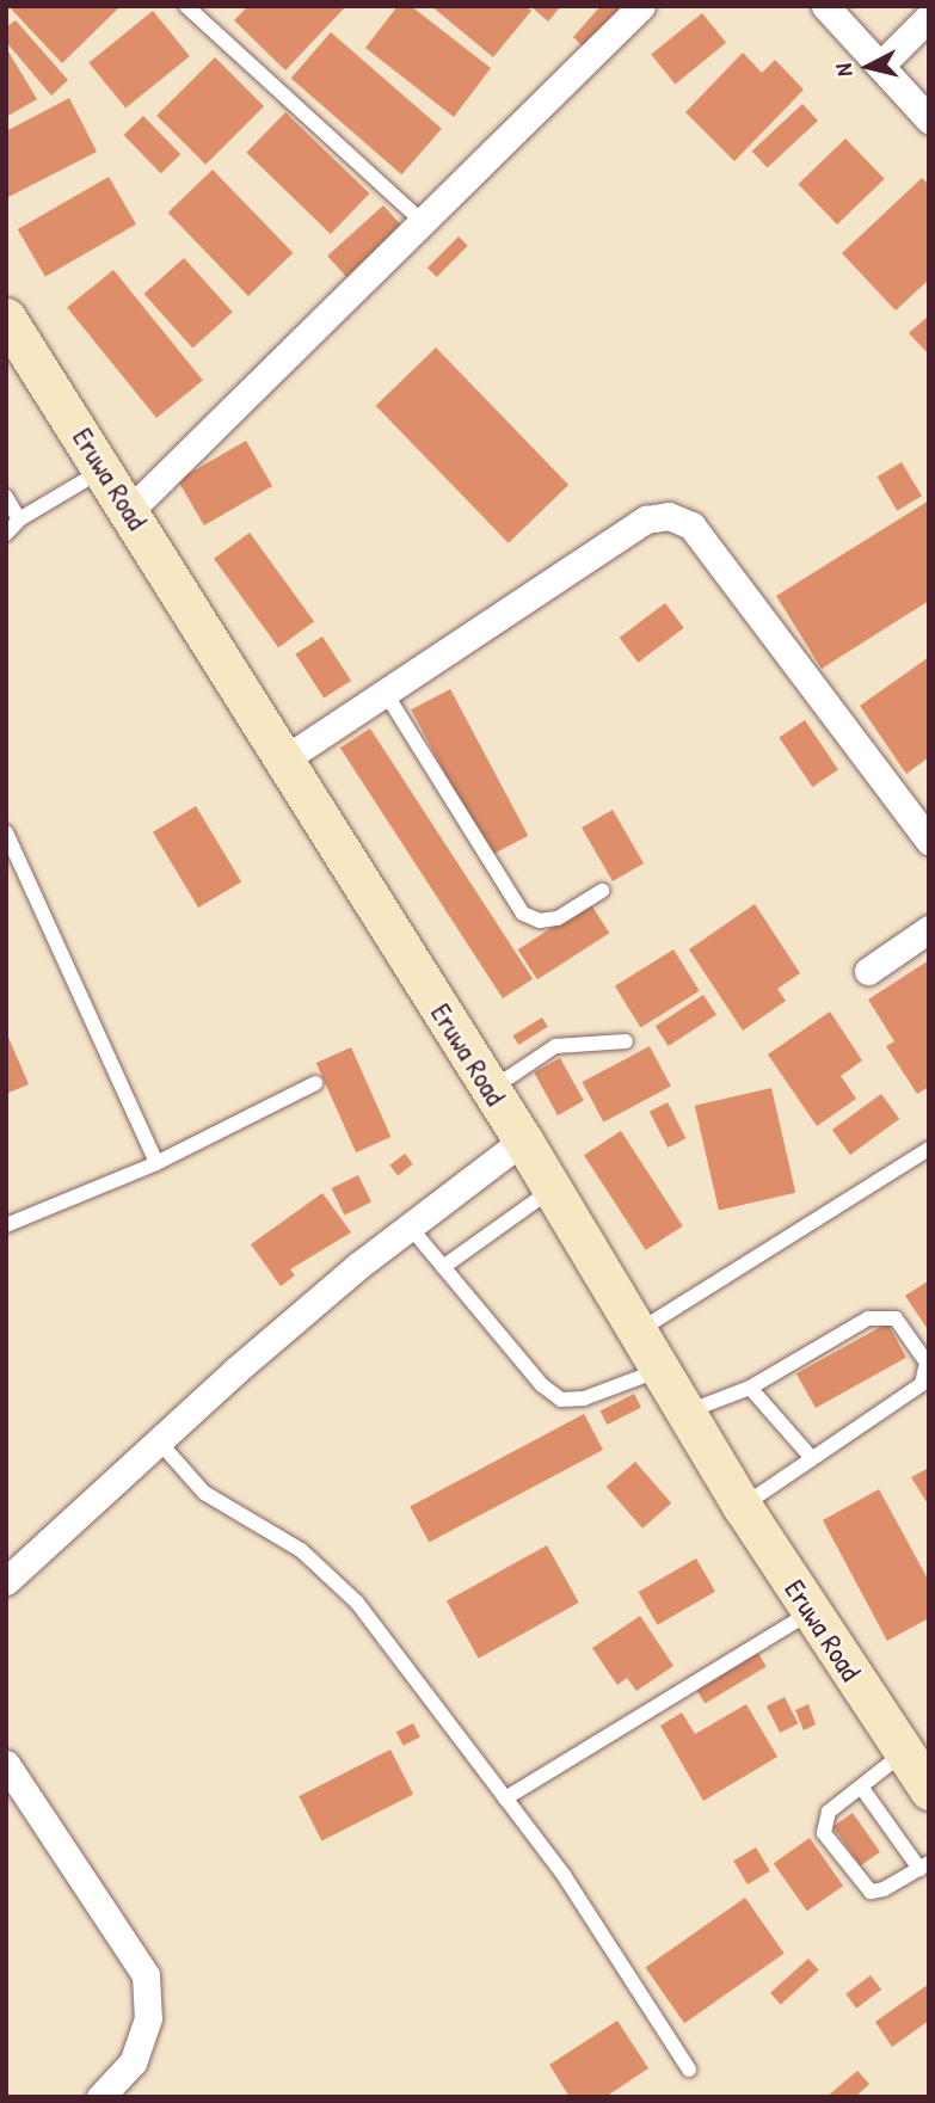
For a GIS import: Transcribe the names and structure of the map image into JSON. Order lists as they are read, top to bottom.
{
  "streets": {
    "main road": ["Eruwa Road"]
  },
  "north": "left"
}
